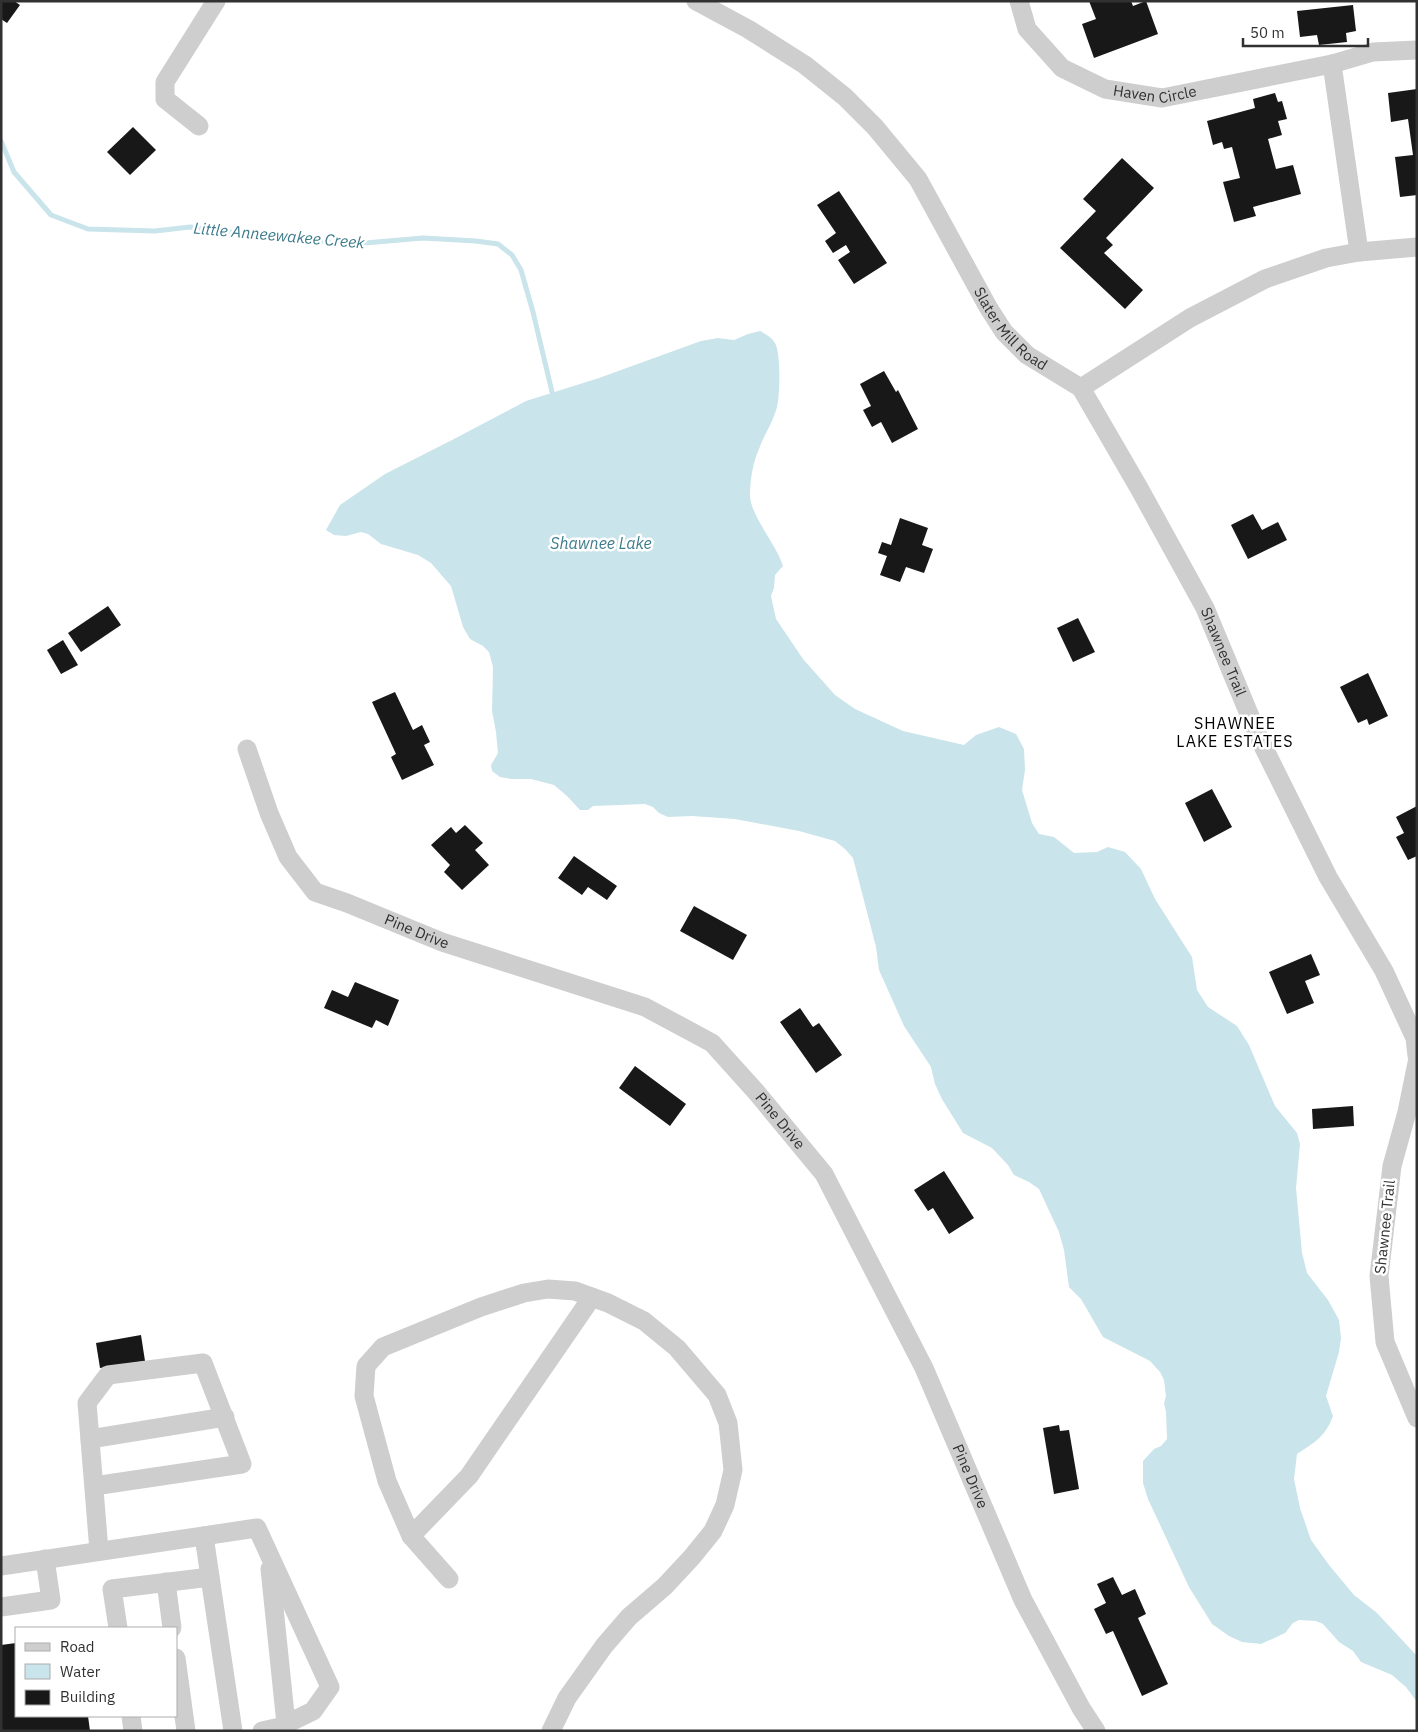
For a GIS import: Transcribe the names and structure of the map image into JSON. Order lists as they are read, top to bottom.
{
  "streets": {
    "street": [
      "Haven Circle",
      "Slater Mill Road",
      "Shawnee Trail",
      "Pine Drive"
    ]
  },
  "crossings": [
    ["Slater Mill Road", "Shawnee Trail"]
  ],
  "districts": ["SHAWNEE LAKE ESTATES"],
  "water": ["Little Anneewakee Creek", "Shawnee Lake"],
  "legend": ["Road", "Water", "Building"],
  "scale_bar": "50 m"
}
